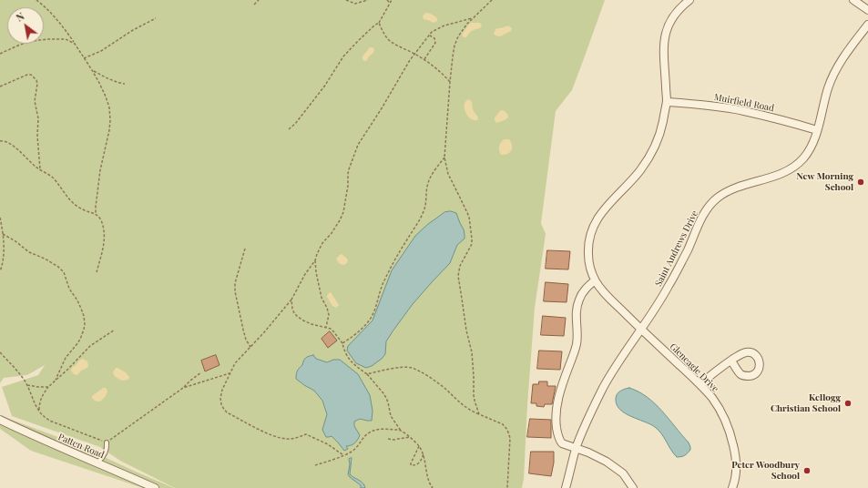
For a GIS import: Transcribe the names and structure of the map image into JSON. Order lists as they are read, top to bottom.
{
  "streets": {
    "street": [
      "Muirfield Road",
      "Saint Andrews Drive",
      "Gleneagle Drive",
      "Patten Road"
    ]
  },
  "crossings": [
    ["Muirfield Road", "Saint Andrews Drive"],
    ["Saint Andrews Drive", "Gleneagle Drive"]
  ],
  "places": ["New Morning School", "Kellogg Christian School", "Peter Woodbury School"],
  "north": "top left"
}
